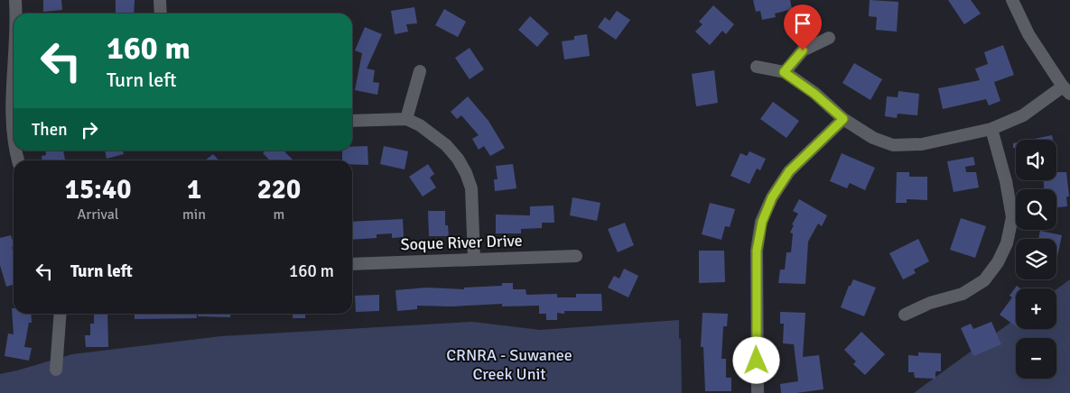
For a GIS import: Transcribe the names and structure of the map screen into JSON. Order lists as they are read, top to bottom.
{
  "streets": {
    "street": ["Soque River Drive"]
  },
  "parks": ["CRNRA - Suwanee Creek Unit"],
  "page": {
    "turn": ["160 m", "Turn left"],
    "then": "Then",
    "map_buttons": ["+", "−"],
    "eta": [
      "15:40",
      "Arrival",
      "1",
      "min",
      "220",
      "m"
    ],
    "list": [
      {
        "name": "Turn left",
        "value": "160 m"
      }
    ]
  }
}
